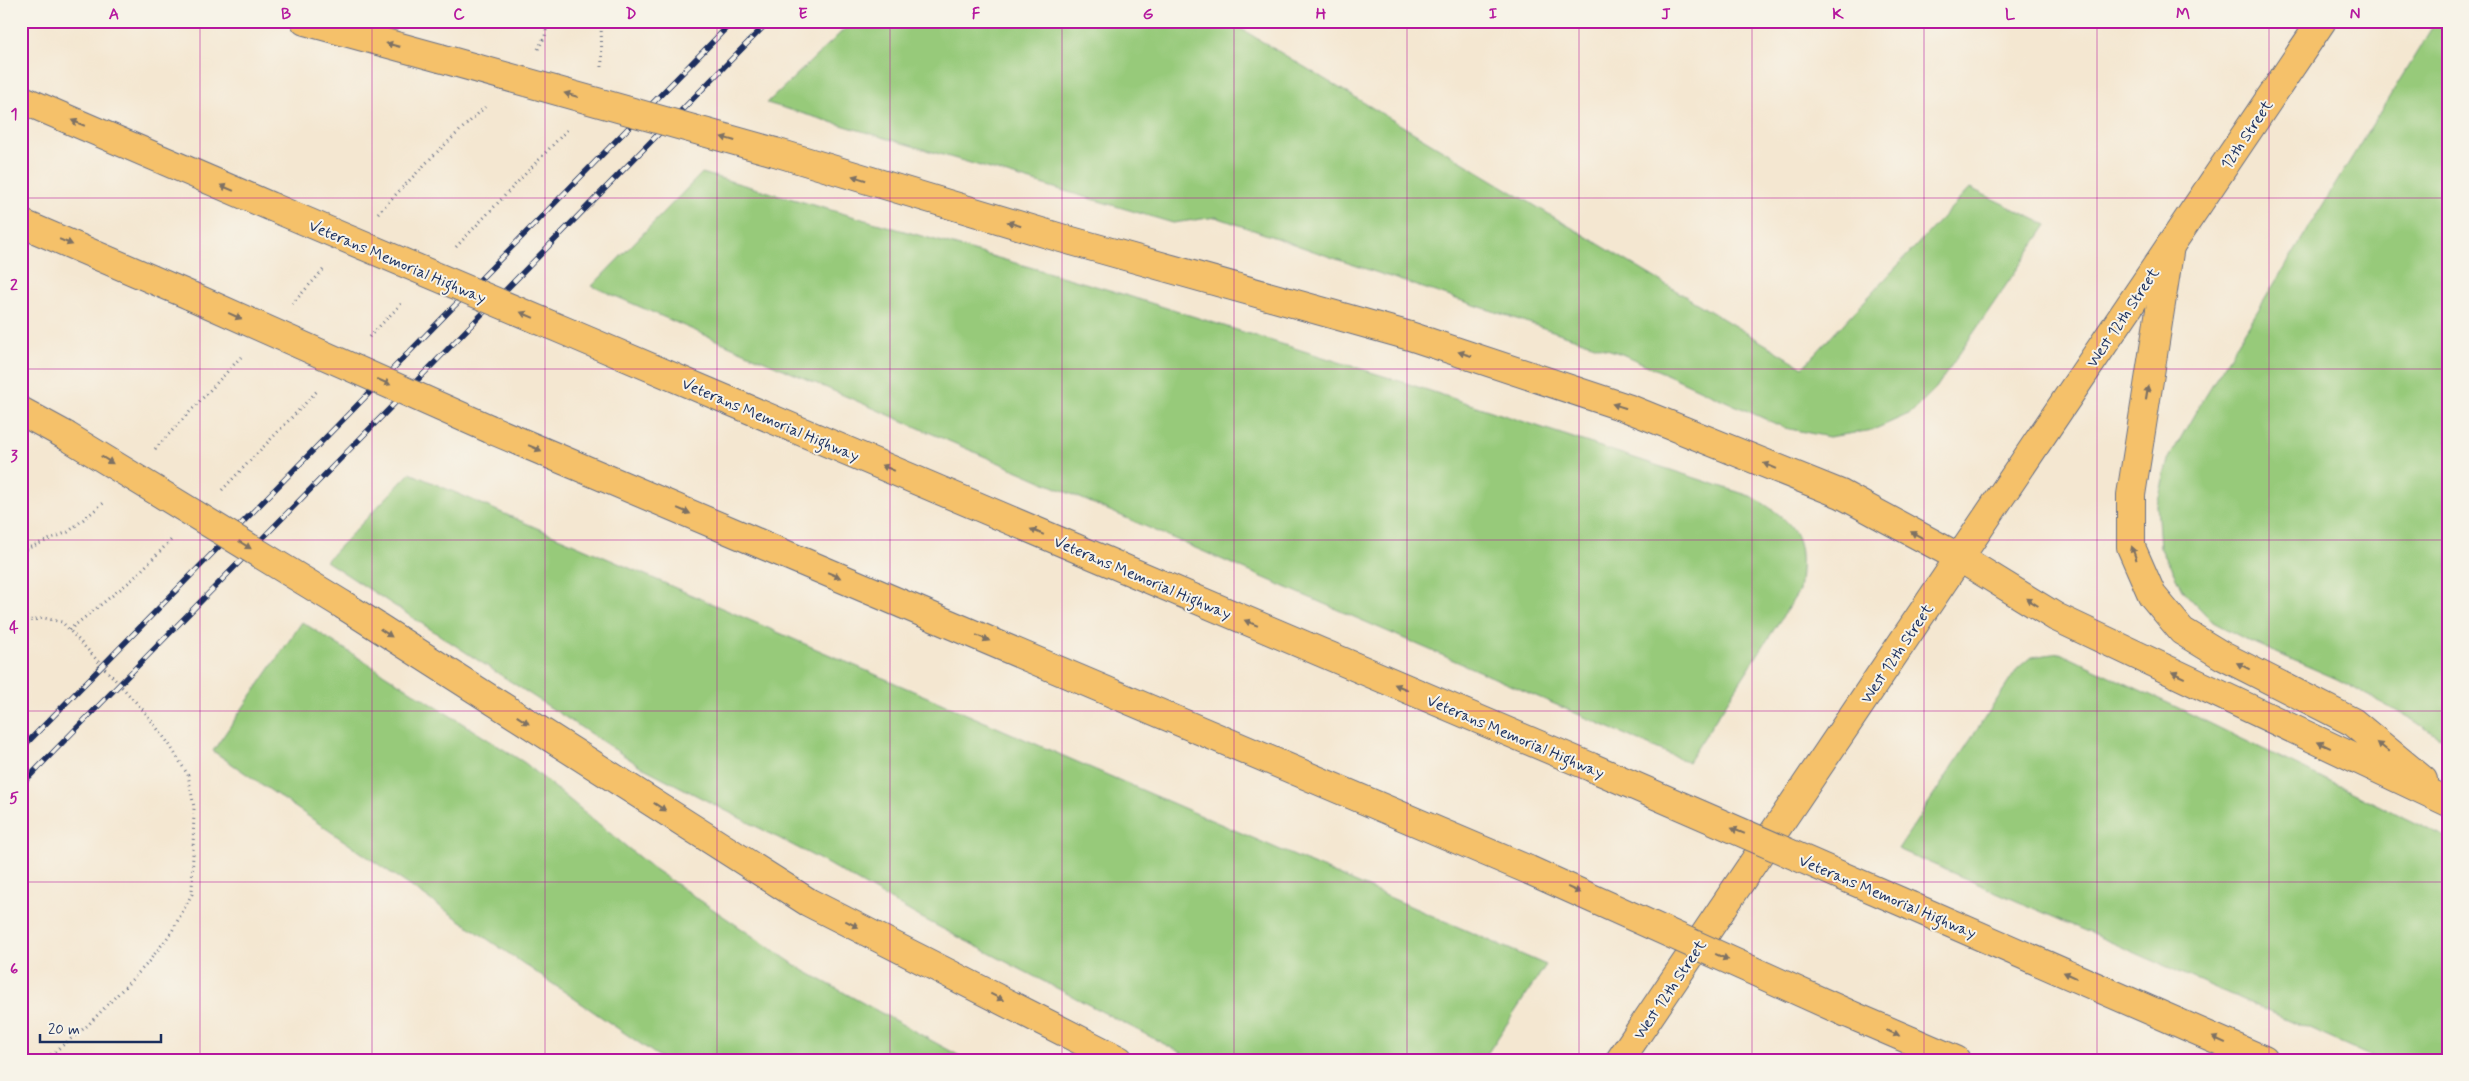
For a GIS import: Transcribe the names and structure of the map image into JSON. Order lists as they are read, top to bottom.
{
  "streets": {
    "main road": ["12th Street", "Veterans Memorial Highway", "West 12th Street"]
  },
  "crossings": [
    ["12th Street", "West 12th Street"]
  ],
  "scale_bar": "20 m",
  "grid": {
    "columns": [
      "A",
      "B",
      "C",
      "D",
      "E",
      "F",
      "G",
      "H",
      "I",
      "J",
      "K",
      "L",
      "M",
      "N"
    ],
    "rows": [
      "1",
      "2",
      "3",
      "4",
      "5",
      "6"
    ]
  }
}
